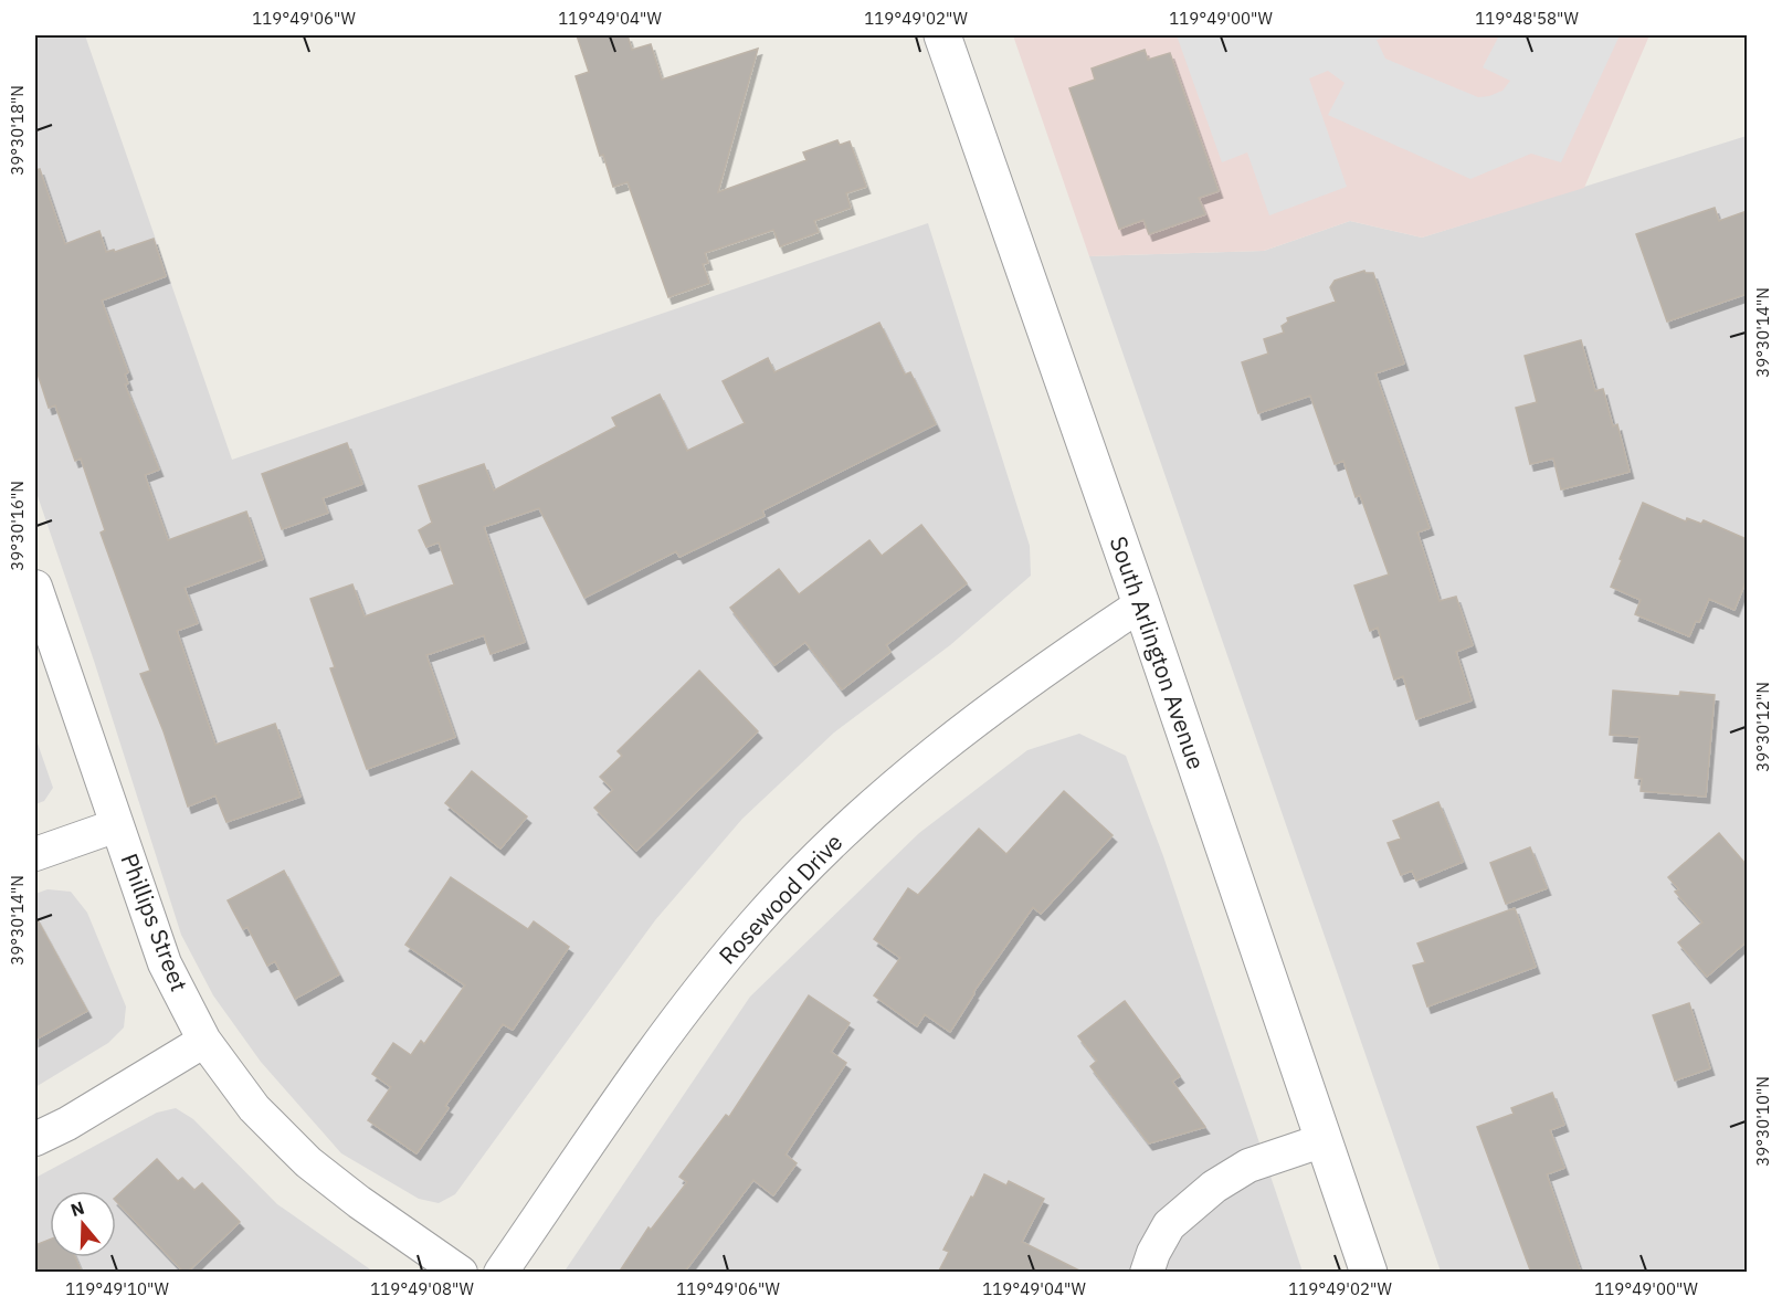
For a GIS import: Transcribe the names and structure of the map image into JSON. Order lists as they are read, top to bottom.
{
  "streets": {
    "street": ["South Arlington Avenue", "Rosewood Drive", "Phillips Street"]
  },
  "crossings": [
    ["South Arlington Avenue", "Rosewood Drive"]
  ],
  "north": "top",
  "coordinates": [
    "119°49'06\"W",
    "119°49'04\"W",
    "119°49'02\"W",
    "119°49'00\"W",
    "119°48'58\"W",
    "39°30'18\"N",
    "39°30'14\"N",
    "39°30'16\"N",
    "39°30'12\"N",
    "39°30'10\"N",
    "119°49'10\"W",
    "119°49'08\"W"
  ]
}
